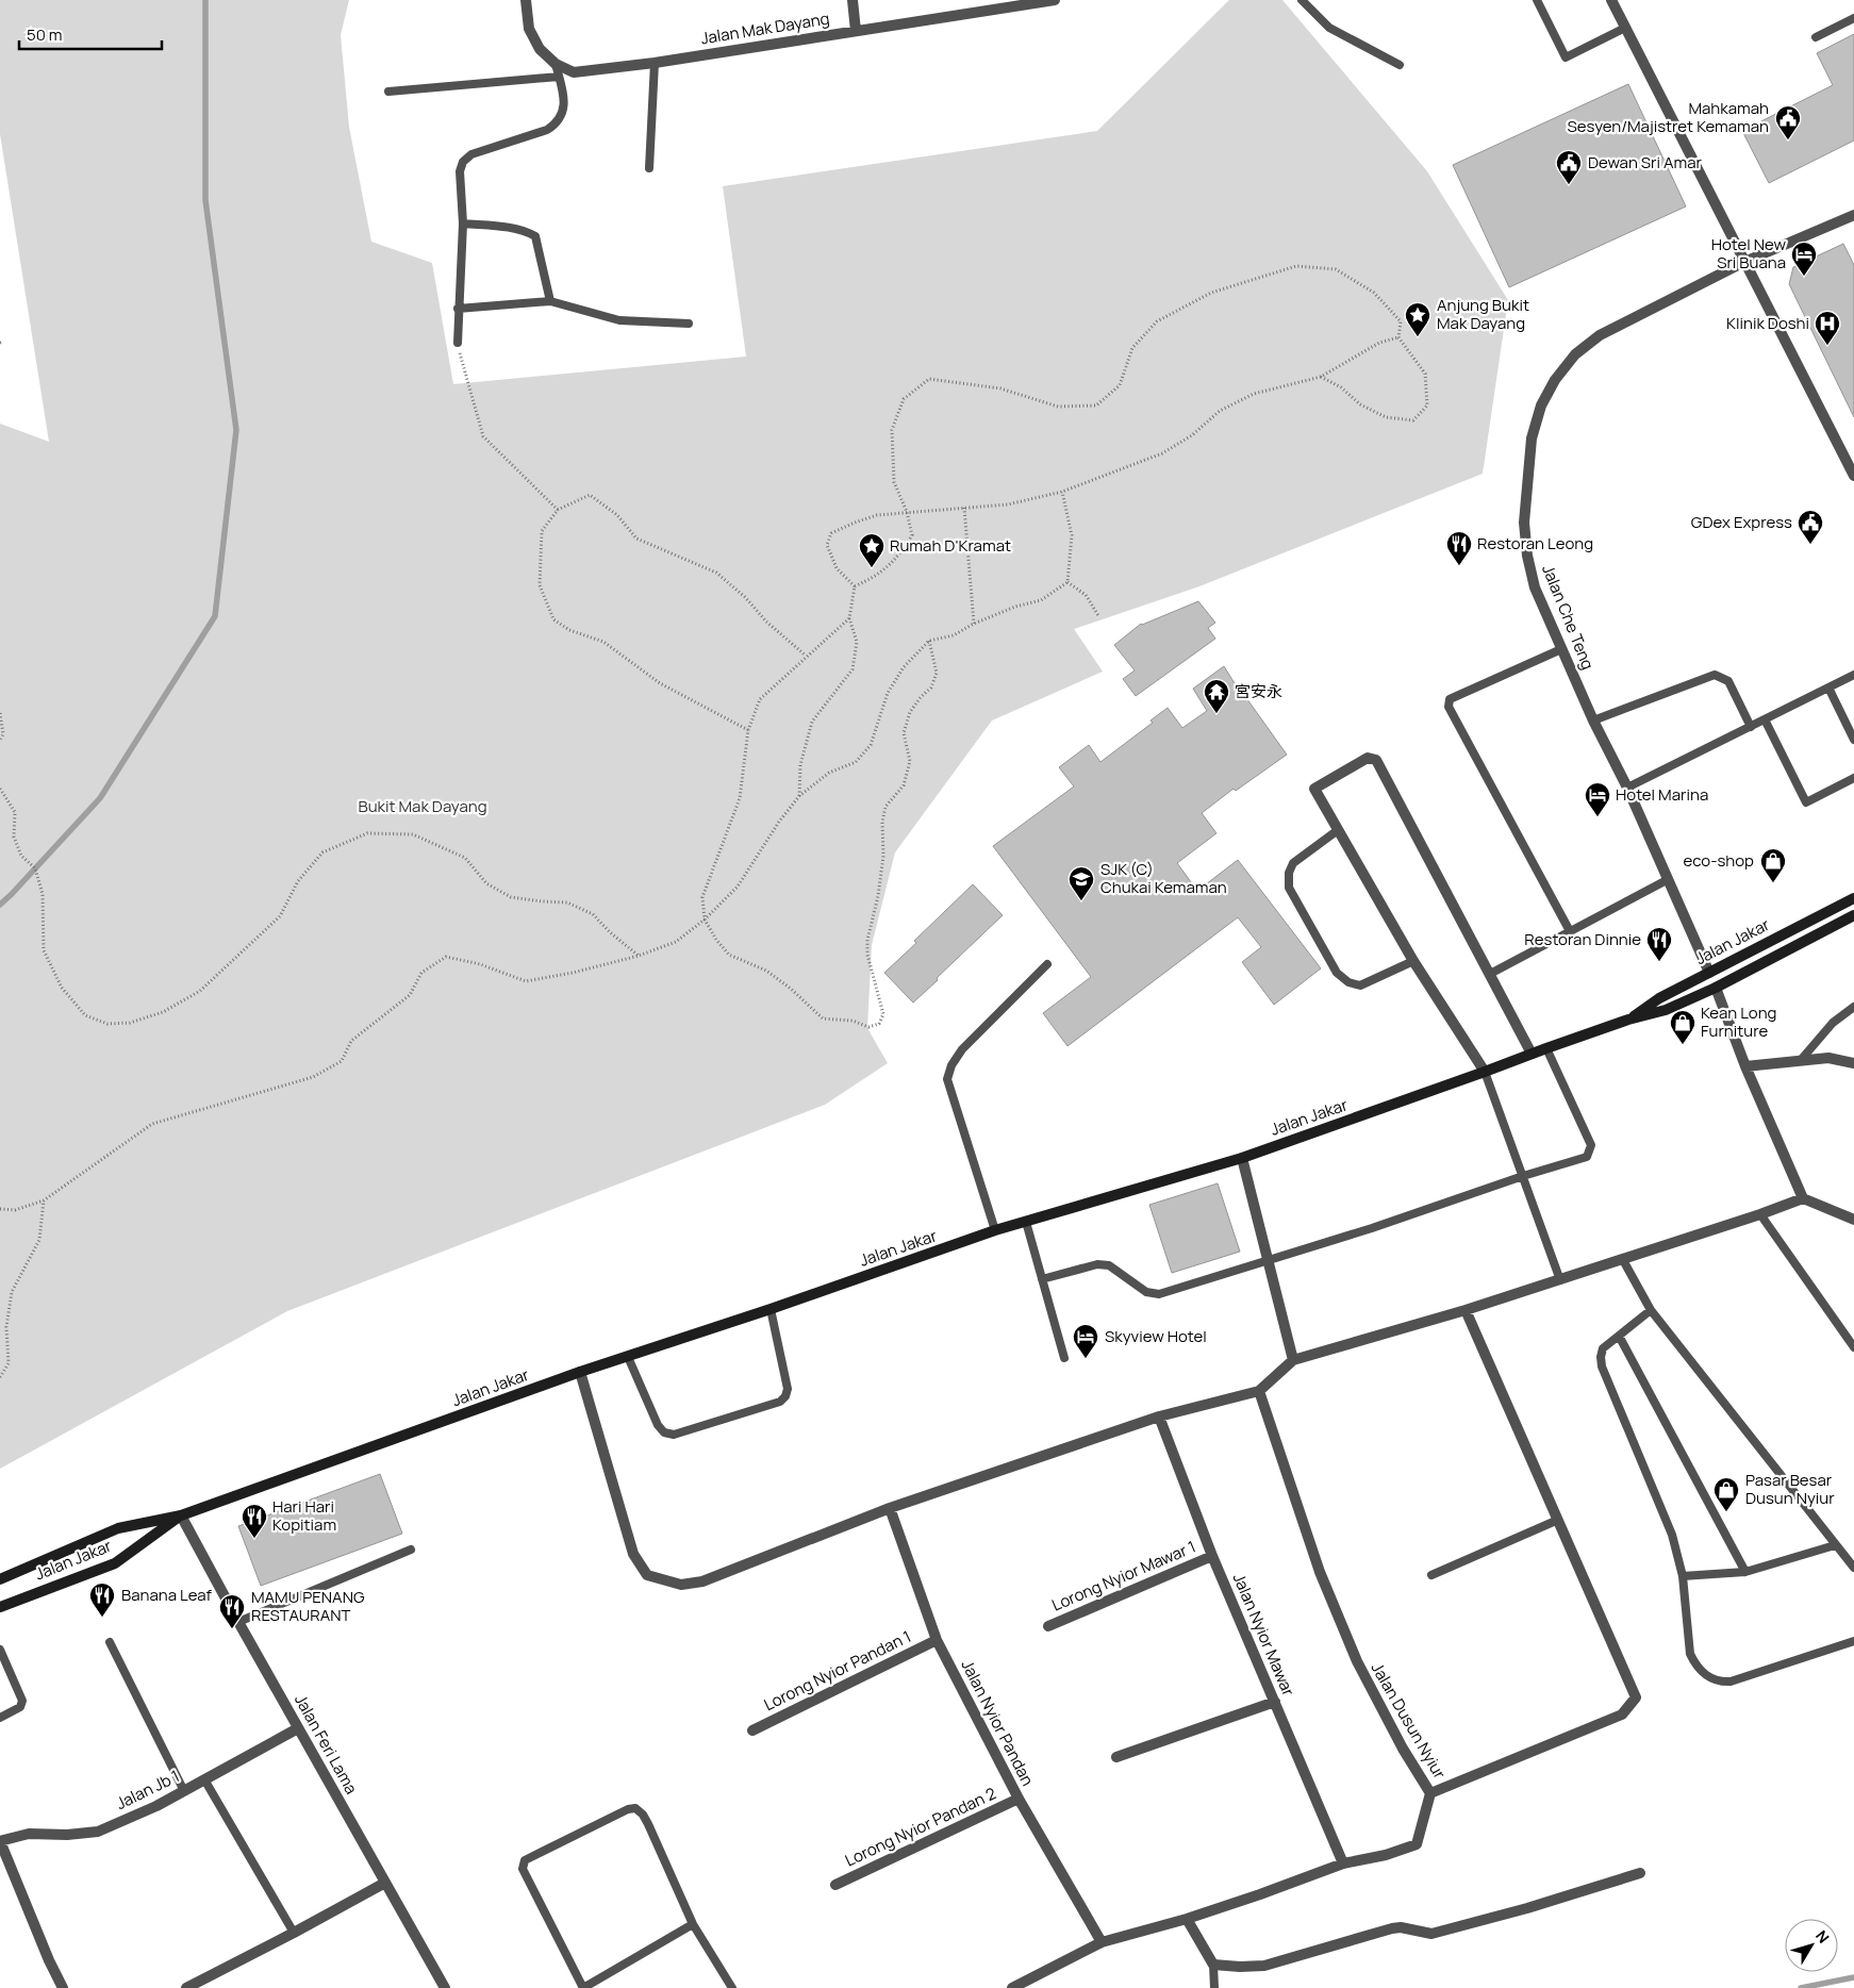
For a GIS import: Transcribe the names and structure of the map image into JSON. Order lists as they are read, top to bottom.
{
  "streets": {
    "main road": ["Jalan Jakar"],
    "street": [
      "Jalan Mak Dayang",
      "Jalan Che Teng",
      "Lorong Nyior Mawar 1",
      "Jalan Nyior Mawar",
      "Lorong Nyior Pandan 1",
      "Jalan Dusun Nyiur",
      "Jalan Nyior Pandan",
      "Jalan Feri Lama",
      "Jalan Jb 1",
      "Lorong Nyior Pandan 2"
    ]
  },
  "crossings": [
    ["Jalan Che Teng", "Jalan Jakar"],
    ["Jalan Jakar", "Jalan Feri Lama"],
    ["Lorong Nyior Mawar 1", "Jalan Nyior Mawar"],
    ["Jalan Nyior Mawar", "Jalan Dusun Nyiur"],
    ["Lorong Nyior Pandan 1", "Jalan Nyior Pandan"],
    ["Jalan Dusun Nyiur", "Jalan Nyior Pandan"],
    ["Jalan Nyior Pandan", "Lorong Nyior Pandan 2"],
    ["Jalan Feri Lama", "Jalan Jb 1"]
  ],
  "parks": ["Bukit Mak Dayang"],
  "places": {
    "public building": ["Mahkamah Sesyen/Majistret Kemaman", "Dewan Sri Amar", "GDex Express"],
    "hotel": ["Hotel New Sri Buana", "Hotel Marina", "Skyview Hotel"],
    "place": ["Anjung Bukit Mak Dayang", "Rumah D'Kramat"],
    "hospital": ["Klinik Doshi"],
    "restaurant": [
      "Restoran Leong",
      "Restoran Dinnie",
      "Hari Hari Kopitiam",
      "Banana Leaf",
      "MAMU PENANG RESTAURANT"
    ],
    "temple": ["宮安永"],
    "shop": ["eco-shop", "Kean Long Furniture", "Pasar Besar Dusun Nyiur"],
    "school or university": ["SJK (C) Chukai Kemaman"]
  },
  "scale_bar": "50 m",
  "north": "top right"
}
